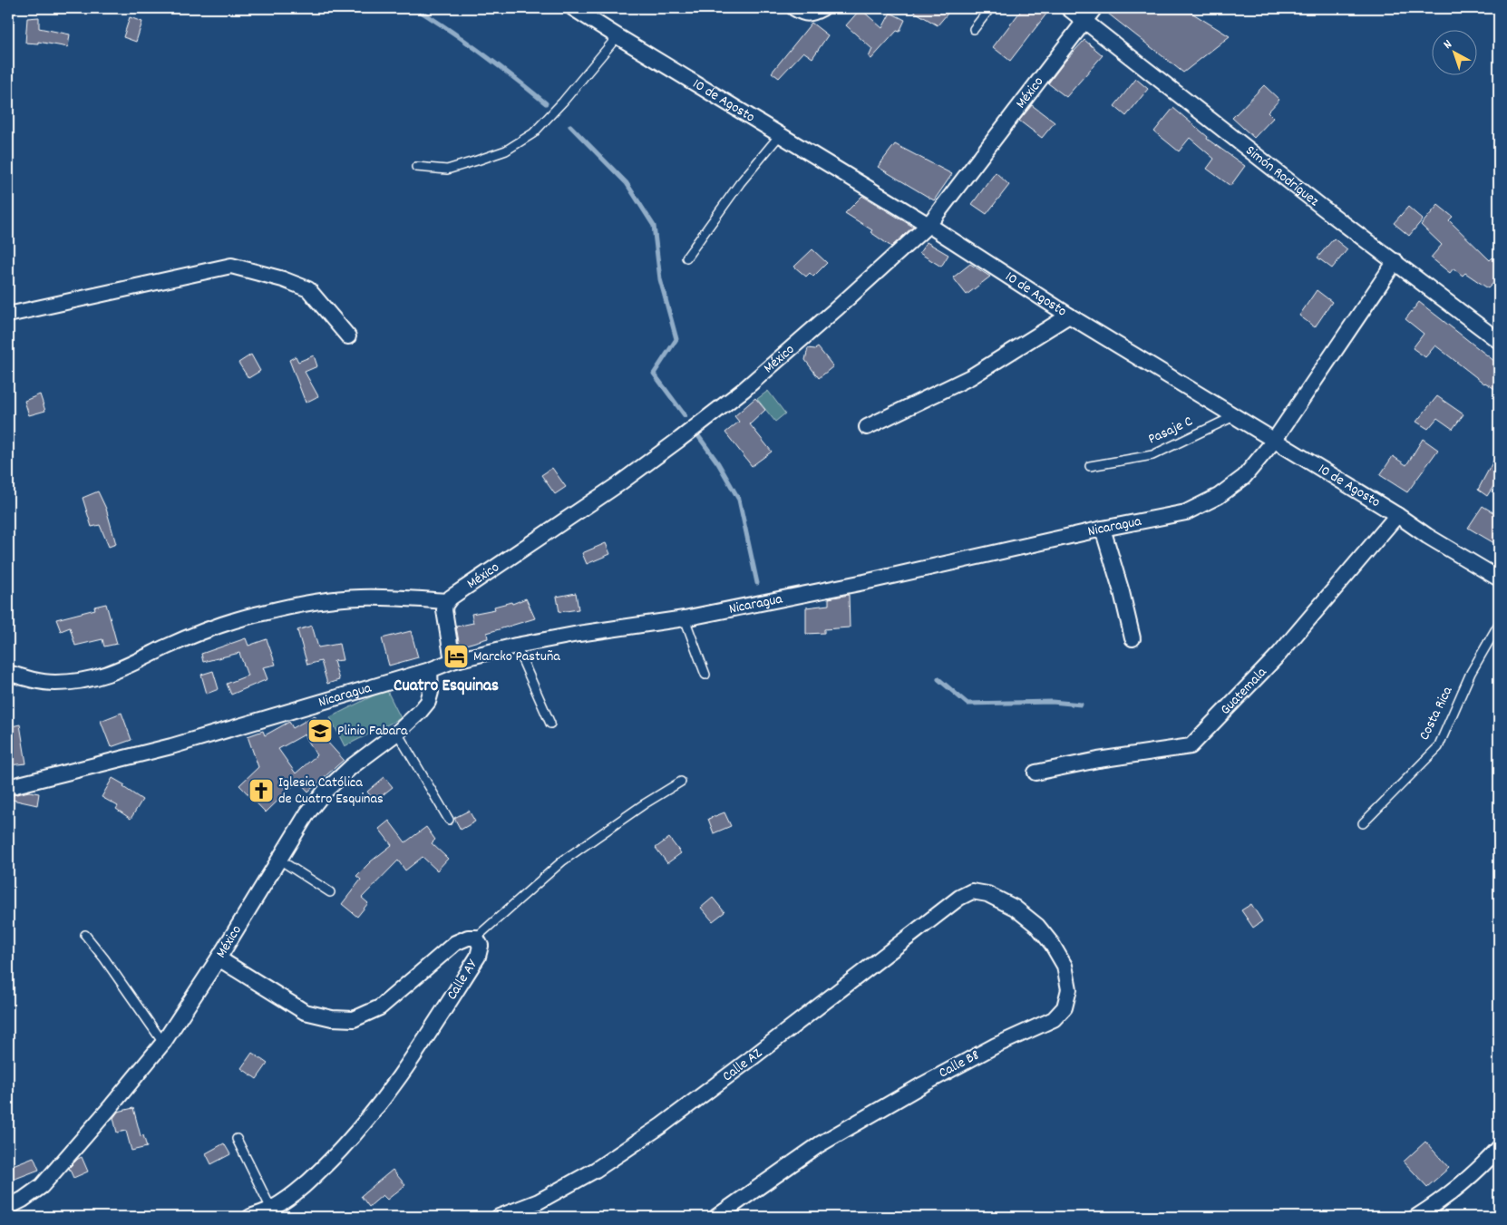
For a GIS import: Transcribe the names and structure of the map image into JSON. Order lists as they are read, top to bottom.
{
  "streets": {
    "street": [
      "México",
      "10 de Agosto",
      "Simón Rodríguez",
      "Nicaragua",
      "Guatemala",
      "Calle AY",
      "Calle AZ",
      "Calle B8"
    ],
    "lane": ["Pasaje C", "Costa Rica"]
  },
  "crossings": [
    ["México", "10 de Agosto"],
    ["México", "Simón Rodríguez"],
    ["México", "Nicaragua"],
    ["México", "Calle AY"],
    ["10 de Agosto", "Pasaje C"],
    ["10 de Agosto", "Nicaragua"],
    ["10 de Agosto", "Guatemala"],
    ["Simón Rodríguez", "Nicaragua"],
    ["Calle AZ", "Calle B8"]
  ],
  "districts": ["Cuatro Esquinas"],
  "places": {
    "hotel": ["Marcko Pastuña"],
    "school or university": ["Plinio Fabara"],
    "church": ["Iglesia Católica de Cuatro Esquinas"]
  },
  "north": "top left"
}
